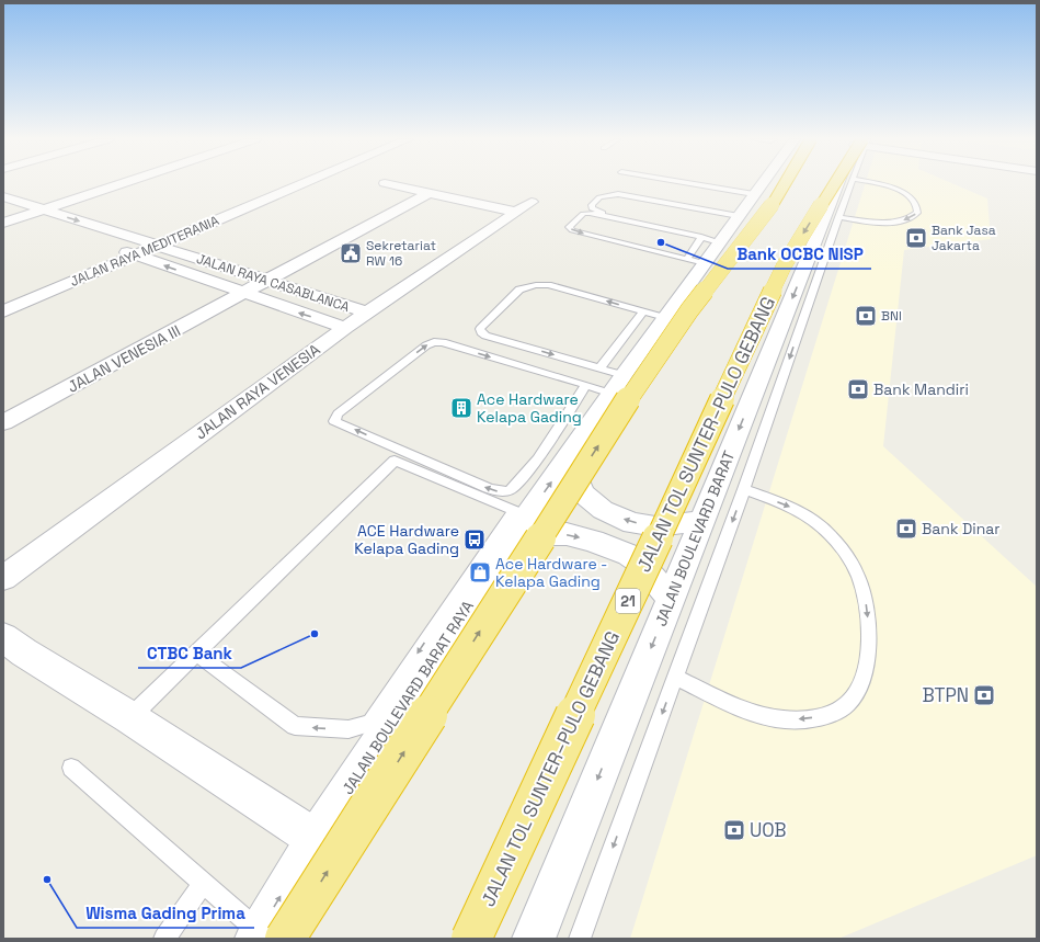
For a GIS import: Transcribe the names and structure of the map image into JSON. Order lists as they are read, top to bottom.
{
  "streets": {
    "highway": ["JALAN TOL SUNTER–PULO GEBANG", "21"],
    "street": [
      "JALAN RAYA MEDITERANIA",
      "JALAN RAYA CASABLANCA",
      "JALAN VENESIA III",
      "JALAN RAYA VENESIA",
      "JALAN BOULEVARD BARAT",
      "JALAN BOULEVARD BARAT RAYA"
    ]
  },
  "crossings": [
    ["JALAN RAYA MEDITERANIA", "JALAN RAYA CASABLANCA"],
    ["JALAN RAYA CASABLANCA", "JALAN VENESIA III"],
    ["JALAN RAYA CASABLANCA", "JALAN RAYA VENESIA"],
    ["JALAN VENESIA III", "JALAN RAYA VENESIA"]
  ],
  "one_way": ["JALAN BOULEVARD BARAT"],
  "places": {
    "bank": [
      "Bank Jasa Jakarta",
      "BNI",
      "Bank Mandiri",
      "Bank Dinar",
      "BTPN",
      "UOB"
    ],
    "other": ["Bank OCBC NISP", "CTBC Bank", "Wisma Gading Prima"],
    "public building": ["Sekretariat RW 16"],
    "building": ["Ace Hardware Kelapa Gading"],
    "bus stop": ["ACE Hardware Kelapa Gading"],
    "shop": ["Ace Hardware - Kelapa Gading"]
  }
}
